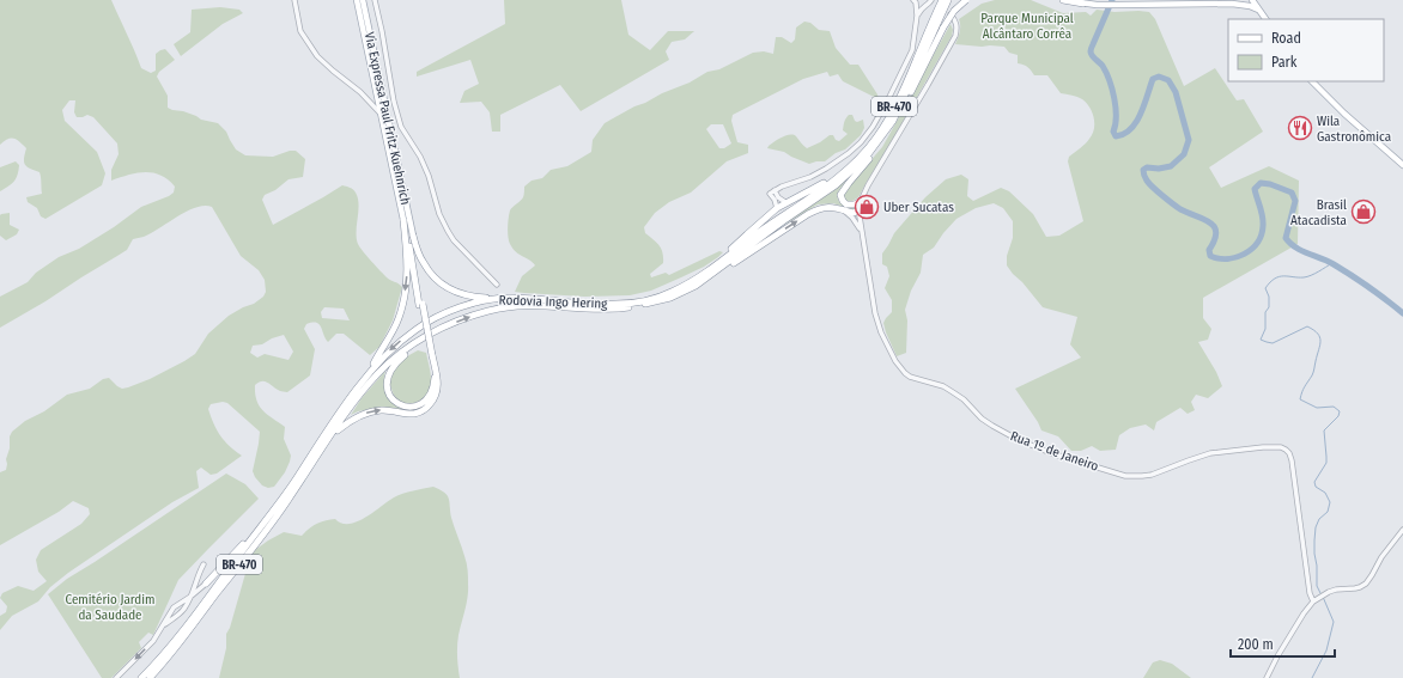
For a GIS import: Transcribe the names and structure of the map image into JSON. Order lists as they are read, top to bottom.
{
  "streets": {
    "highway": ["BR-470", "Rodovia Ingo Hering"],
    "main road": ["Via Expressa Paul Fritz Kuehnrich"],
    "street": ["Rua 1º de Janeiro"]
  },
  "parks": ["Parque Municipal Alcântaro Corrêa", "Cemitério Jardim da Saudade"],
  "places": {
    "restaurant": ["Wila Gastronômica"],
    "shop": ["Uber Sucatas", "Brasil Atacadista"]
  },
  "legend": ["Road", "Park"],
  "scale_bar": "200 m"
}
